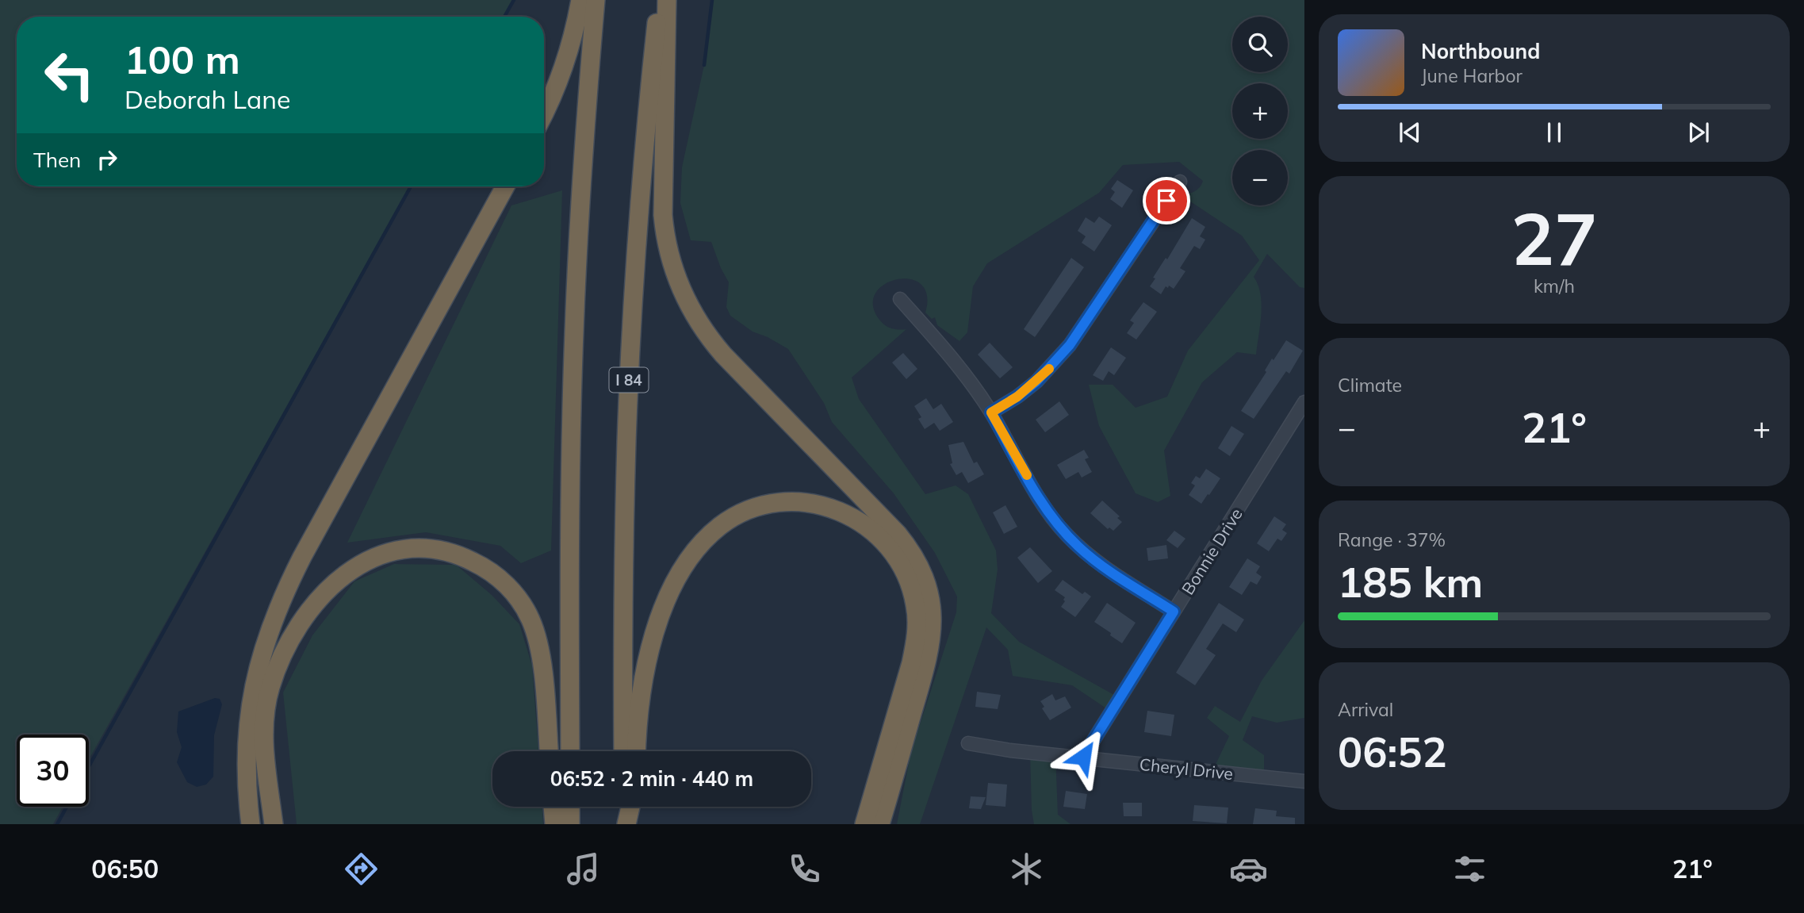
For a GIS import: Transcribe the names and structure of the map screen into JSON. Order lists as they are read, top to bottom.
{
  "streets": {
    "highway": ["I 84"],
    "street": ["Bonnie Drive", "Cheryl Drive"]
  },
  "crossings": [
    ["Bonnie Drive", "Cheryl Drive"]
  ],
  "page": {
    "map_buttons": ["+", "−"],
    "turn": ["100 m", "Deborah Lane"],
    "song": ["Northbound", "June Harbor"],
    "then": "Then",
    "tile": [
      ["27", "km/h"],
      "Climate",
      ["Range · 37%", "185 km"],
      ["Arrival", "06:52"]
    ],
    "heat": ["−", "21°", "+"],
    "limit": "30",
    "trip": "06:52 · 2 min · 440 m",
    "tabs": ["06:50", "21°"]
  }
}
